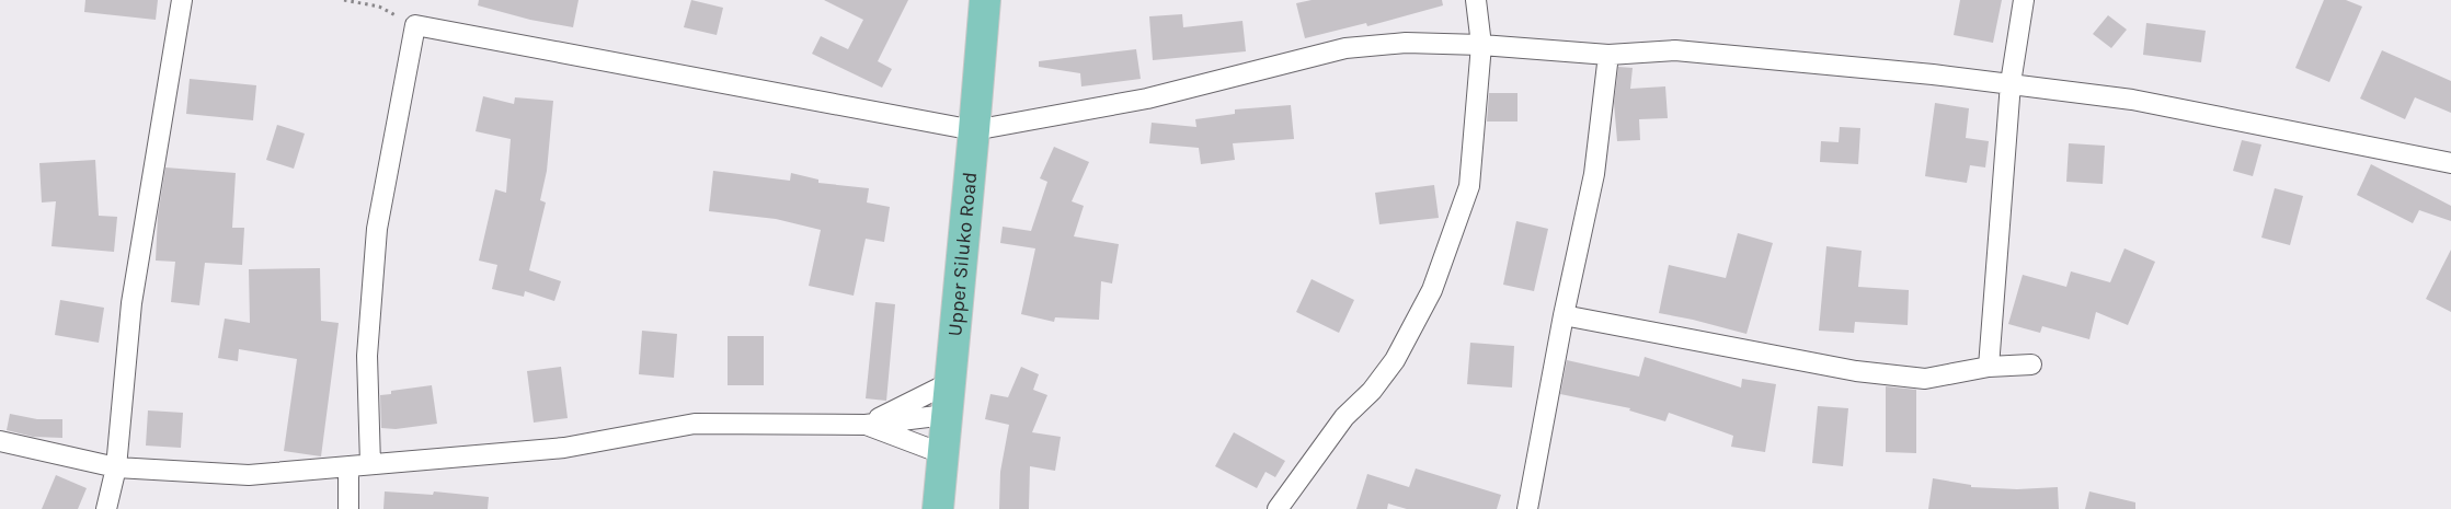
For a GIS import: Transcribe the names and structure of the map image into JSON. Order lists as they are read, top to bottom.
{
  "streets": {
    "main road": ["Upper Siluko Road"]
  }
}
